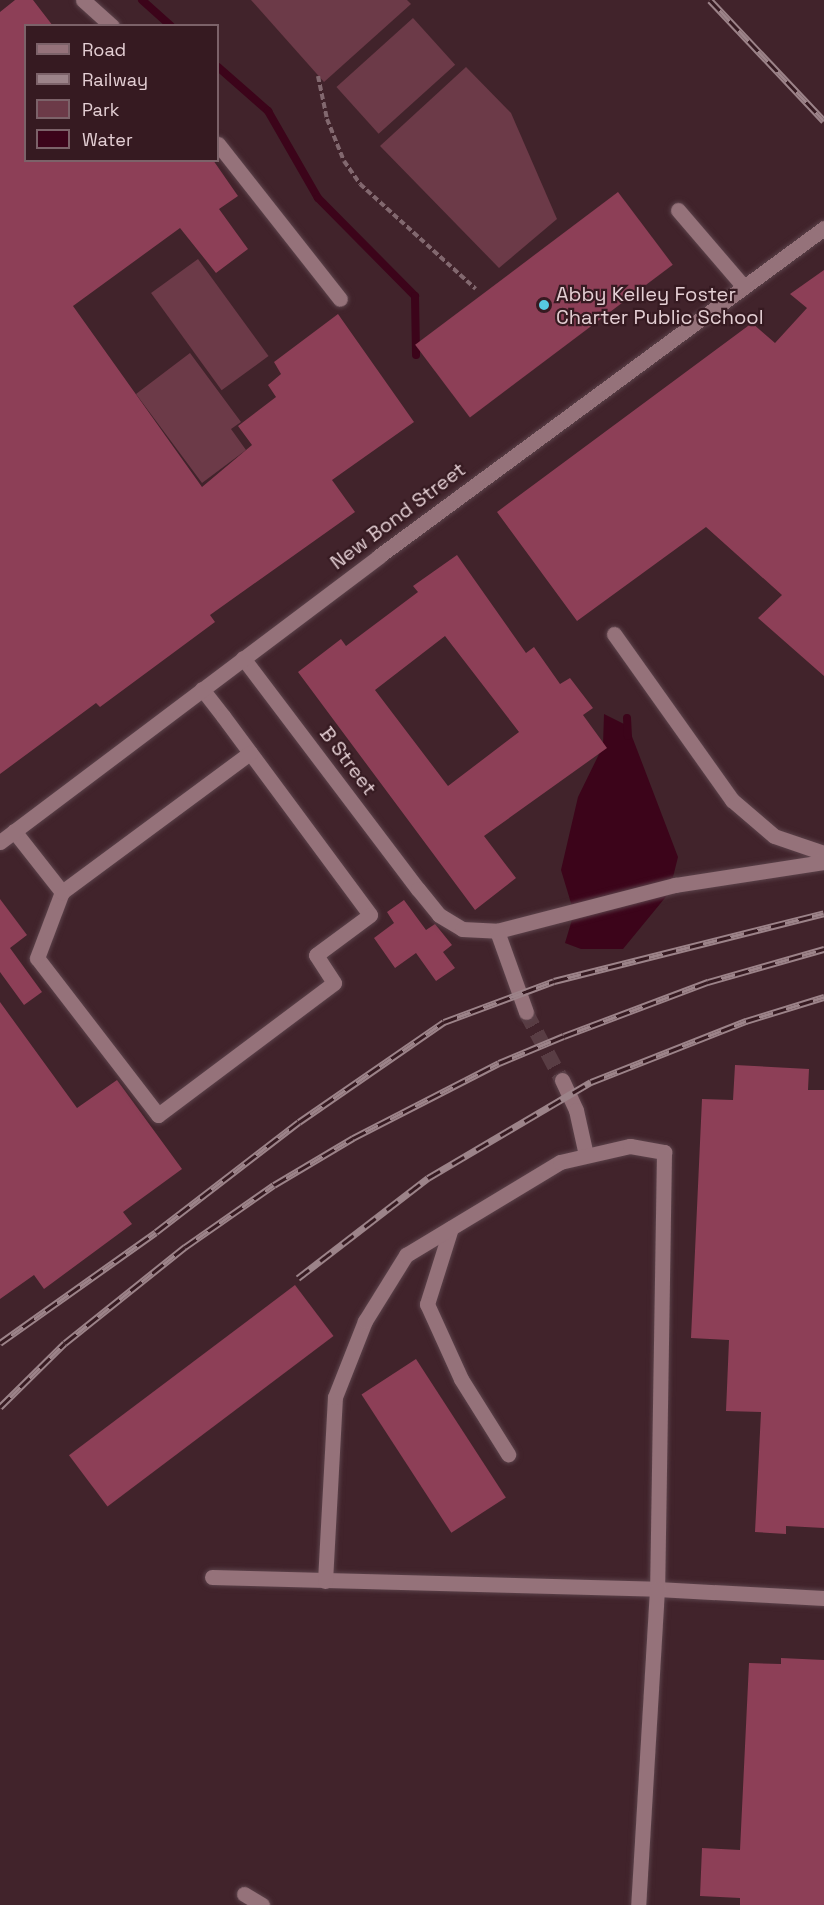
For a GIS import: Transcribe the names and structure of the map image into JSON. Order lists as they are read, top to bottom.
{
  "streets": {
    "street": ["New Bond Street", "B Street"]
  },
  "crossings": [
    ["New Bond Street", "B Street"]
  ],
  "places": ["Abby Kelley Foster Charter Public School"],
  "legend": [
    "Road",
    "Railway",
    "Park",
    "Water"
  ]
}
